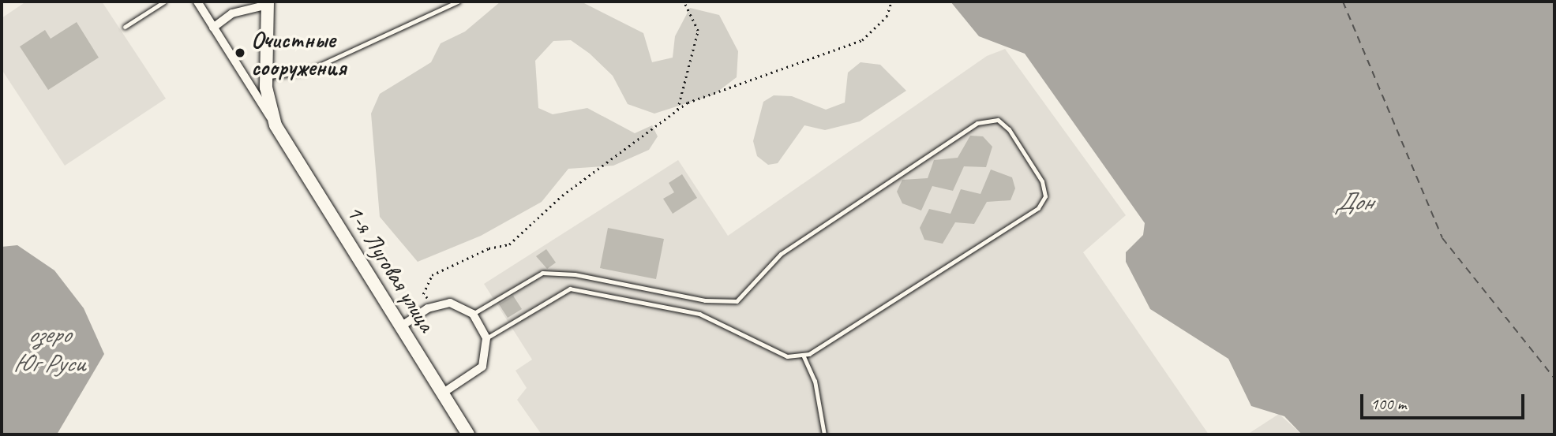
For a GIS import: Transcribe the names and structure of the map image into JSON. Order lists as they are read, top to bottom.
{
  "streets": {
    "main road": ["1-я Луговая улица"]
  },
  "water": ["Дон", "озеро Юг Руси"],
  "places": ["Очистные сооружения"],
  "scale_bar": "100 m"
}
